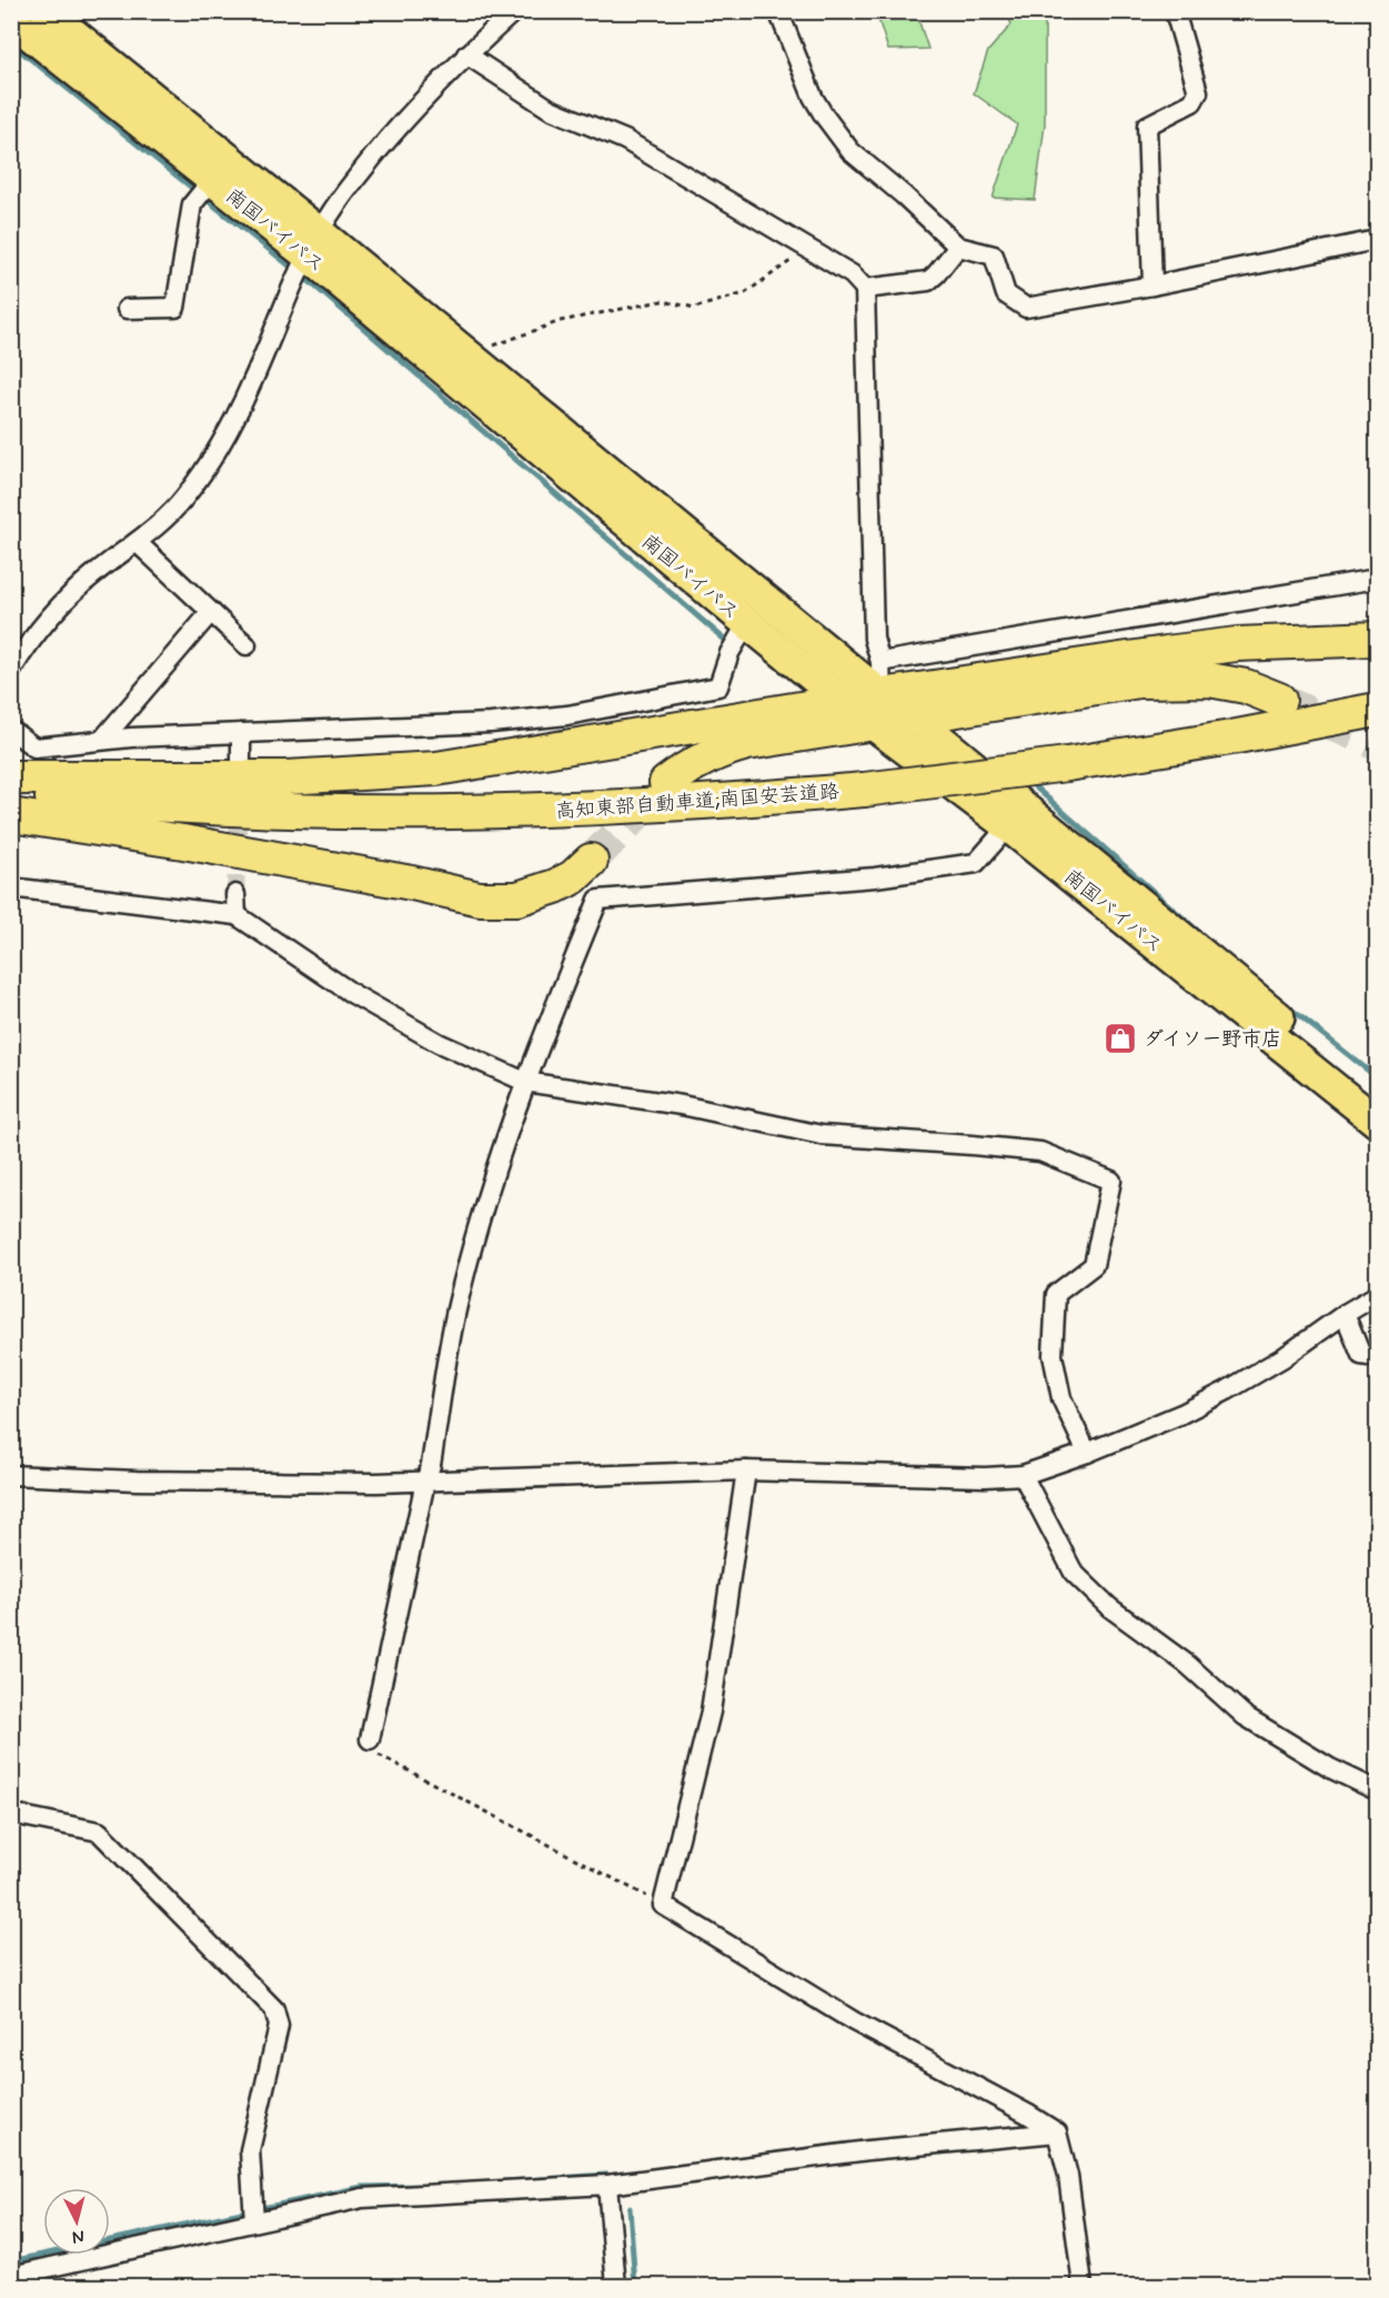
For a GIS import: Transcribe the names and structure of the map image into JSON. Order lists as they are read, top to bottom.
{
  "streets": {
    "highway": ["南国バイパス", "高知東部自動車道;南国安芸道路"]
  },
  "places": {
    "shop": ["ダイソー野市店"]
  },
  "north": "bottom"
}
